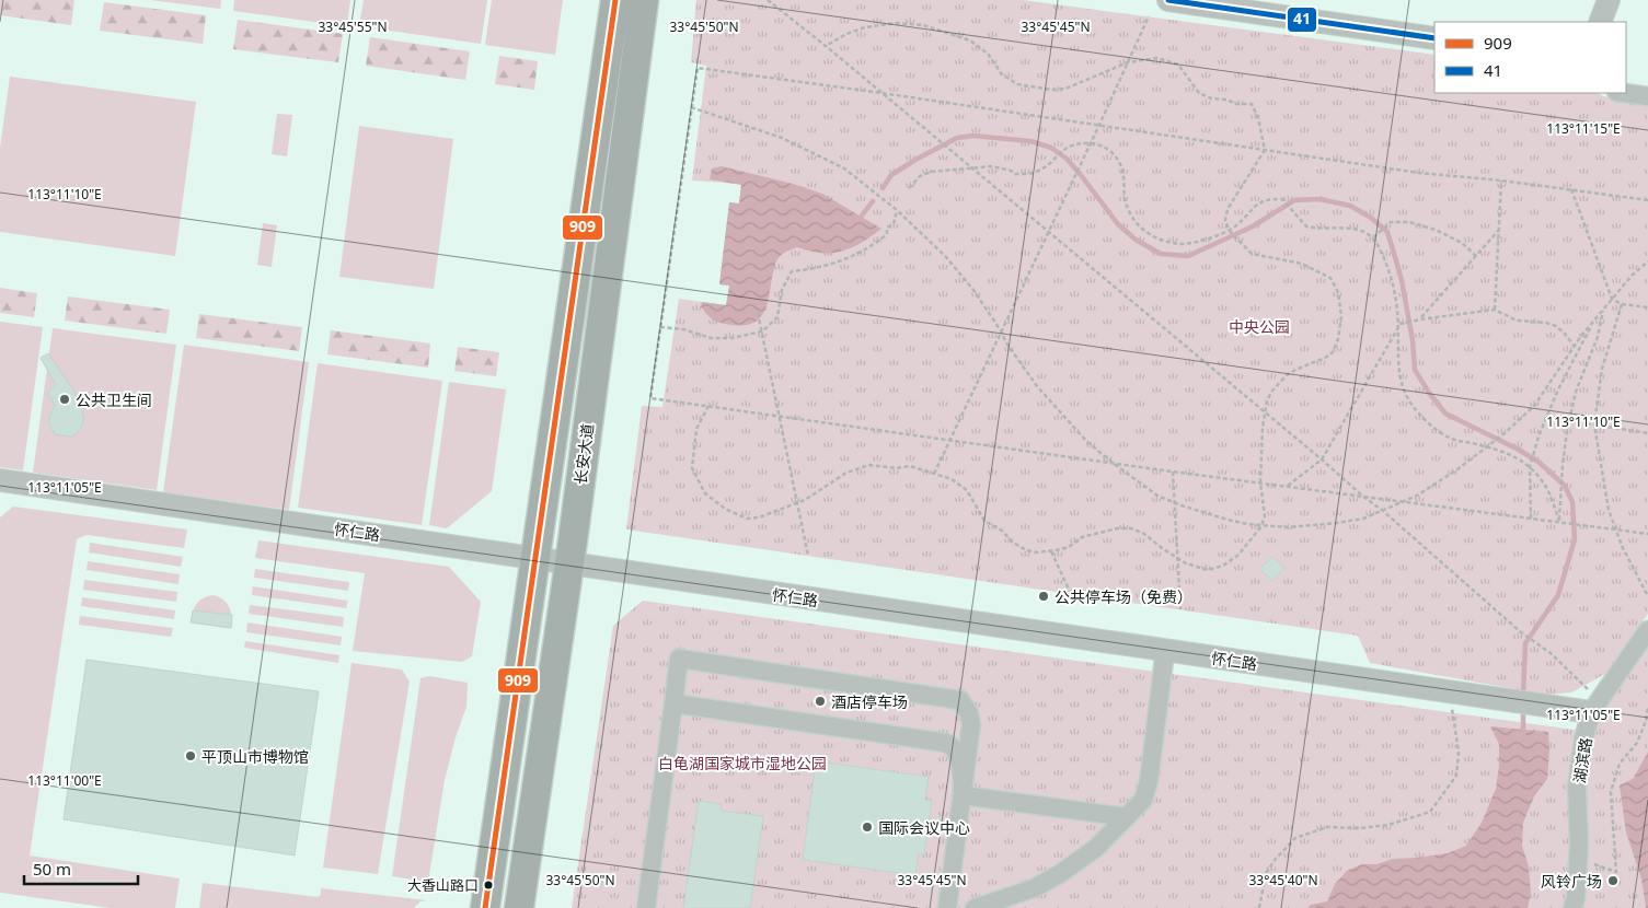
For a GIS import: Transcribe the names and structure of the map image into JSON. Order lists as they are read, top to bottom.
{
  "streets": {
    "main road": ["长安大道"],
    "street": ["怀仁路", "湖滨路"]
  },
  "crossings": [
    ["长安大道", "怀仁路"],
    ["怀仁路", "湖滨路"]
  ],
  "parks": ["中央公园", "白龟湖国家城市湿地公园"],
  "places": [
    "公共卫生间",
    "公共停车场（免费）",
    "酒店停车场",
    "平顶山市博物馆",
    "国际会议中心",
    "风铃广场",
    "大香山路口"
  ],
  "lines": ["transit line 909", "transit line 41"],
  "legend": ["909", "41"],
  "scale_bar": "50 m",
  "coordinates": [
    "33°45'55\"N",
    "33°45'50\"N",
    "33°45'45\"N",
    "113°11'15\"E",
    "113°11'10\"E",
    "113°11'05\"E",
    "113°11'00\"E",
    "33°45'40\"N"
  ]
}
